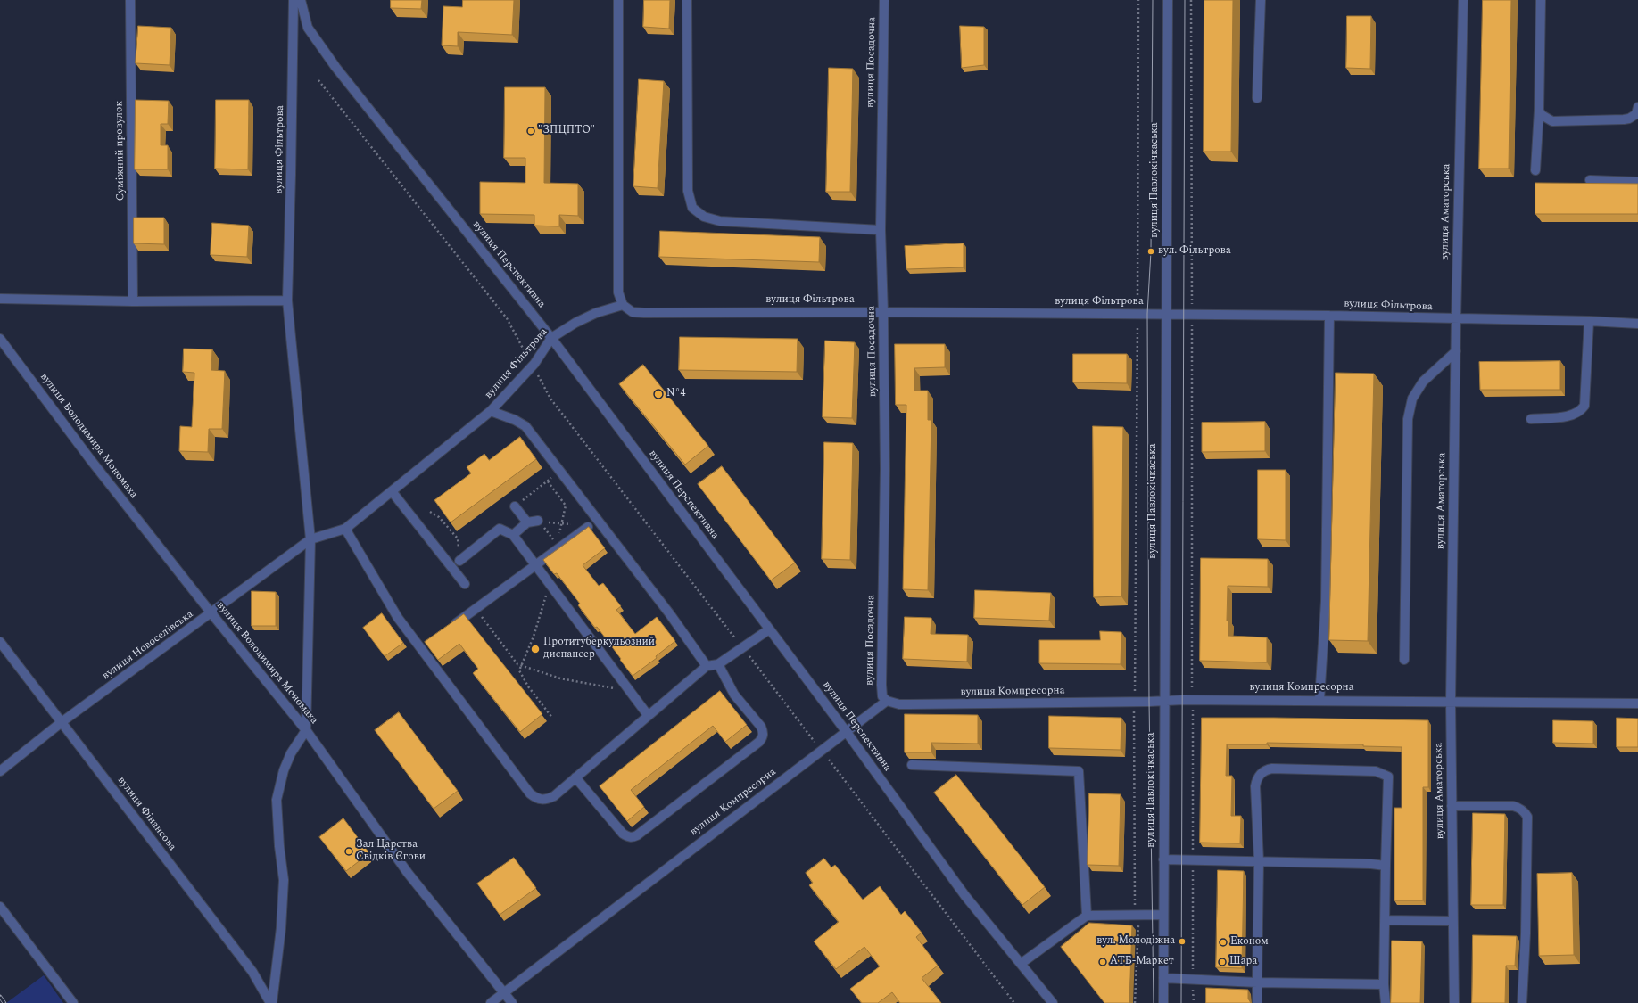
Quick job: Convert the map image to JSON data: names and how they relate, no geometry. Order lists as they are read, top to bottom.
{
  "streets": {
    "street": [
      "вулиця Посадочна",
      "вулиця Фільтрова",
      "Суміжний провулок",
      "вулиця Павлокічкаська",
      "вулиця Аматорська",
      "вулиця Перспективна",
      "вулиця Володимира Мономаха",
      "вулиця Новоселівська",
      "вулиця Компресорна",
      "вулиця Фінансова"
    ]
  },
  "crossings": [
    ["вулиця Посадочна", "вулиця Фільтрова"],
    ["вулиця Посадочна", "вулиця Компресорна"],
    ["вулиця Фільтрова", "вулиця Павлокічкаська"],
    ["вулиця Фільтрова", "вулиця Аматорська"],
    ["вулиця Фільтрова", "вулиця Перспективна"],
    ["вулиця Фільтрова", "вулиця Новоселівська"],
    ["вулиця Павлокічкаська", "вулиця Компресорна"],
    ["вулиця Аматорська", "вулиця Компресорна"],
    ["вулиця Перспективна", "вулиця Компресорна"],
    ["вулиця Володимира Мономаха", "вулиця Новоселівська"],
    ["вулиця Володимира Мономаха", "вулиця Компресорна"],
    ["вулиця Новоселівська", "вулиця Фінансова"]
  ],
  "places": [
    "\"ЗПЦПТО\"",
    "вул. Фільтрова",
    "N°4",
    "Протитуберкульозний диспансер",
    "Зал Царства Свідків Єгови",
    "вул. Молодіжна",
    "Економ",
    "АТБ-Маркет",
    "Шара"
  ]
}
